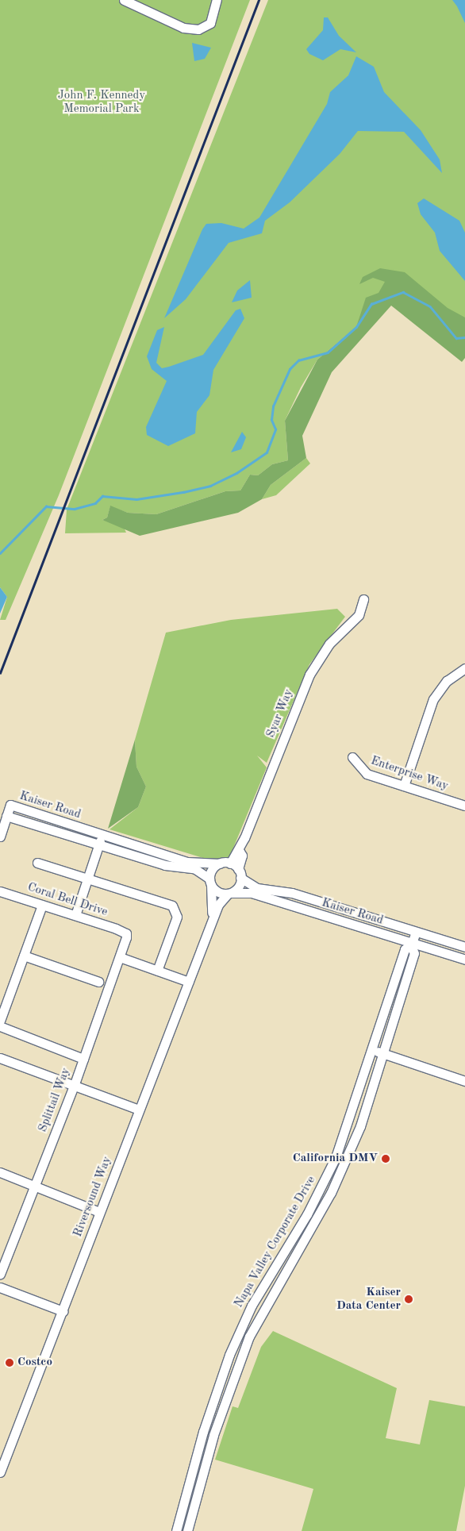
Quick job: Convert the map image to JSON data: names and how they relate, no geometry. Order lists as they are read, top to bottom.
{
  "streets": {
    "street": [
      "Syar Way",
      "Enterprise Way",
      "Kaiser Road",
      "Coral Bell Drive",
      "Splittail Way",
      "Riversound Way",
      "Napa Valley Corporate Drive"
    ]
  },
  "crossings": [
    ["Syar Way", "Kaiser Road"],
    ["Syar Way", "Riversound Way"],
    ["Kaiser Road", "Riversound Way"],
    ["Kaiser Road", "Napa Valley Corporate Drive"],
    ["Coral Bell Drive", "Splittail Way"]
  ],
  "parks": ["John F. Kennedy Memorial Park"],
  "places": ["California DMV", "Kaiser Data Center", "Costco"]
}
